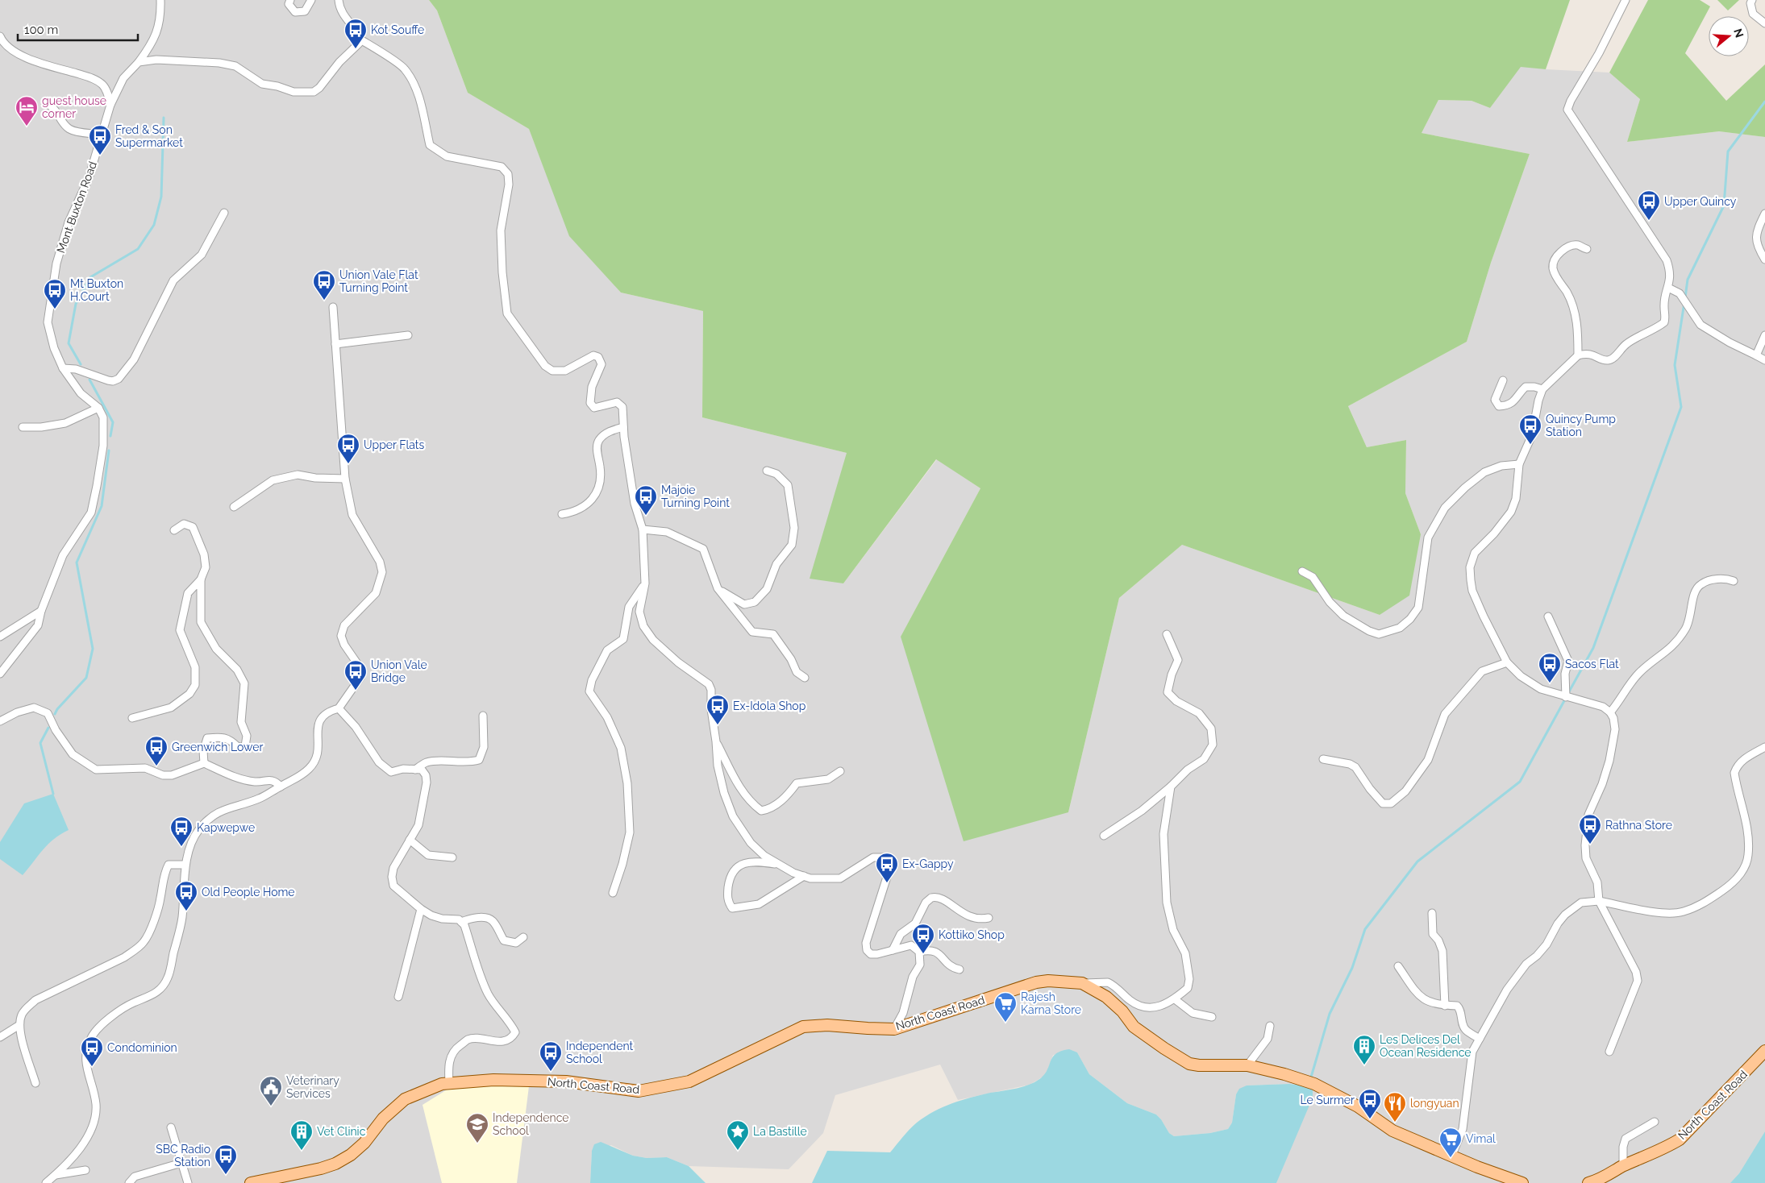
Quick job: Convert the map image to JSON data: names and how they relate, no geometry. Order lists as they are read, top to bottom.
{
  "streets": {
    "main road": ["North Coast Road"],
    "street": ["Mont Buxton Road"]
  },
  "places": {
    "bus stop": [
      "Kot Souffe",
      "Fred & Son Supermarket",
      "Upper Quincy",
      "Union Vale Flat Turning Point",
      "Mt Buxton H.Court",
      "Quincy Pump Station",
      "Upper Flats",
      "Majoie Turning Point",
      "Sacos Flat",
      "Union Vale Bridge",
      "Ex-Idola Shop",
      "Greenwich Lower",
      "Rathna Store",
      "Kapwepwe",
      "Ex-Gappy",
      "Old People Home",
      "Kottiko Shop",
      "Condominion",
      "Independent School",
      "Le Surmer",
      "SBC Radio Station"
    ],
    "hotel": ["guest house corner"],
    "supermarket": ["Rajesh Karna Store", "Vimal"],
    "building": ["Les Delices Del Ocean Residence", "Vet Clinic"],
    "public building": ["Veterinary Services"],
    "restaurant": ["longyuan"],
    "school or university": ["Independence School"],
    "place": ["La Bastille"]
  },
  "scale_bar": "100 m",
  "north": "right"
}
